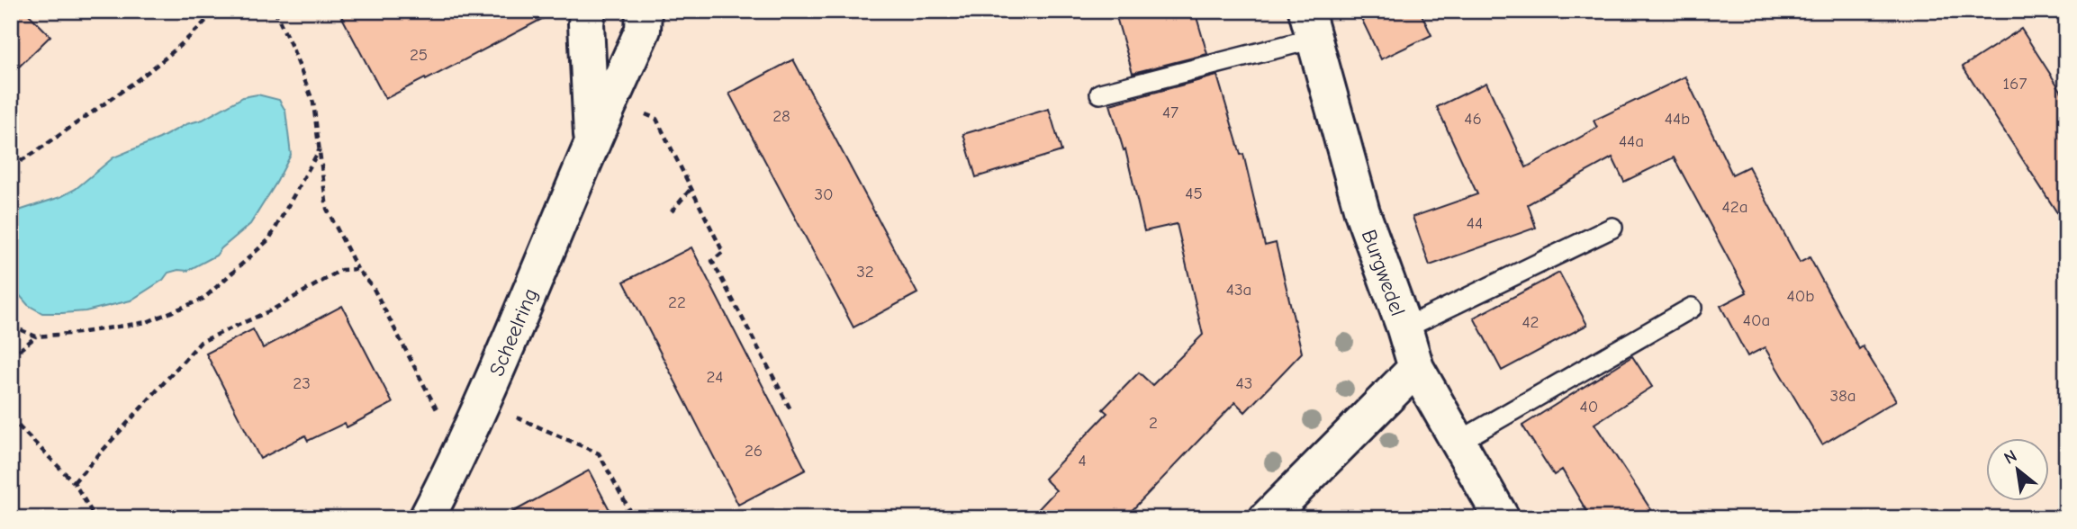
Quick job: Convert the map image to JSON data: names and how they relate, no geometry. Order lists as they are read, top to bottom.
{
  "streets": {
    "street": ["Burgwedel", "Scheelring"]
  },
  "house_numbers": [
    "25",
    "167",
    "47",
    "28",
    "46",
    "44b",
    "44a",
    "45",
    "30",
    "42a",
    "44",
    "32",
    "43a",
    "40b",
    "22",
    "40a",
    "42",
    "24",
    "23",
    "43",
    "38a",
    "40",
    "2",
    "26",
    "4"
  ],
  "north": "top left"
}
